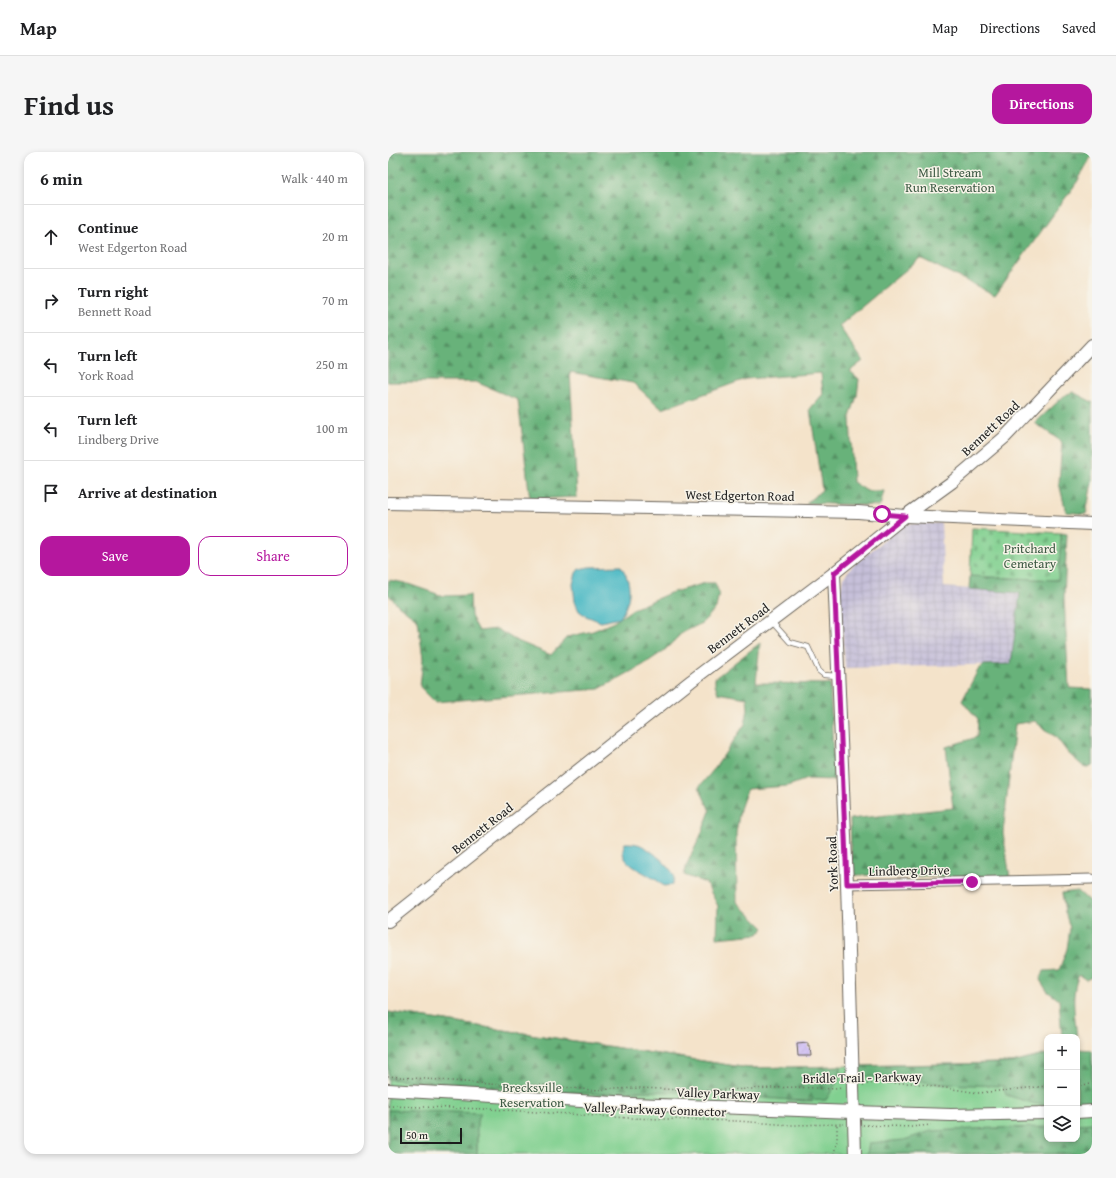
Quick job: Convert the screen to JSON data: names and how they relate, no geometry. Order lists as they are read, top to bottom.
{
  "streets": {
    "street": [
      "Bennett Road",
      "West Edgerton Road",
      "York Road",
      "Lindberg Drive",
      "Valley Parkway"
    ],
    "path": ["Bridle Trail - Parkway", "Valley Parkway Connector"]
  },
  "crossings": [
    ["Bennett Road", "West Edgerton Road"],
    ["Bennett Road", "York Road"],
    ["York Road", "Lindberg Drive"],
    ["York Road", "Bridle Trail - Parkway"],
    ["York Road", "Valley Parkway"],
    ["York Road", "Valley Parkway Connector"],
    ["Valley Parkway", "Valley Parkway Connector"]
  ],
  "parks": ["Mill Stream Run Reservation", "Pritchard Cemetary", "Brecksville Reservation"],
  "scale_bar": "50 m",
  "page": {
    "header": "Map",
    "nav": ["Map", "Directions", "Saved"],
    "title": "Find us",
    "buttons": [
      "Directions",
      ["Save", "Share"]
    ],
    "heading": ["6 min", "Walk · 440 m"],
    "list": [
      ["Continue", "West Edgerton Road", "20 m"],
      ["Turn right", "Bennett Road", "70 m"],
      ["Turn left", "York Road", "250 m"],
      ["Turn left", "Lindberg Drive", "100 m"],
      "Arrive at destination"
    ],
    "map_buttons": ["+", "−"],
    "scale": "50 m"
  }
}
